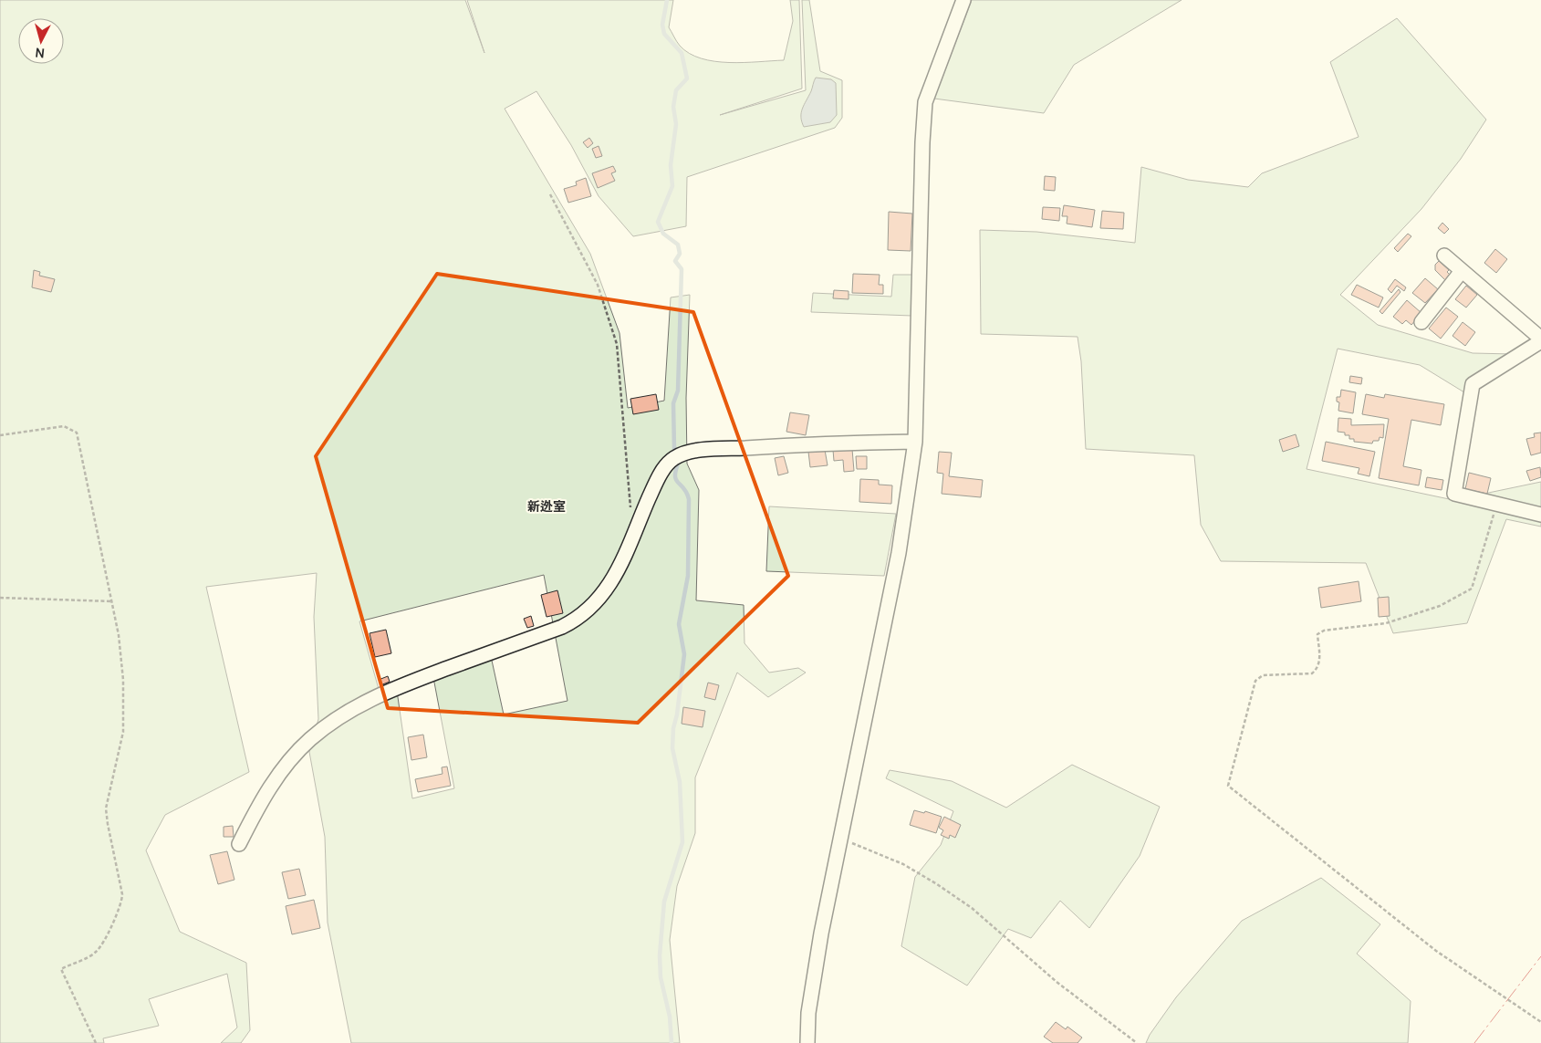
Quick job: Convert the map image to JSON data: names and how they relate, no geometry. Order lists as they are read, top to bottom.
{
  "districts": ["新迯室"],
  "north": "bottom"
}
